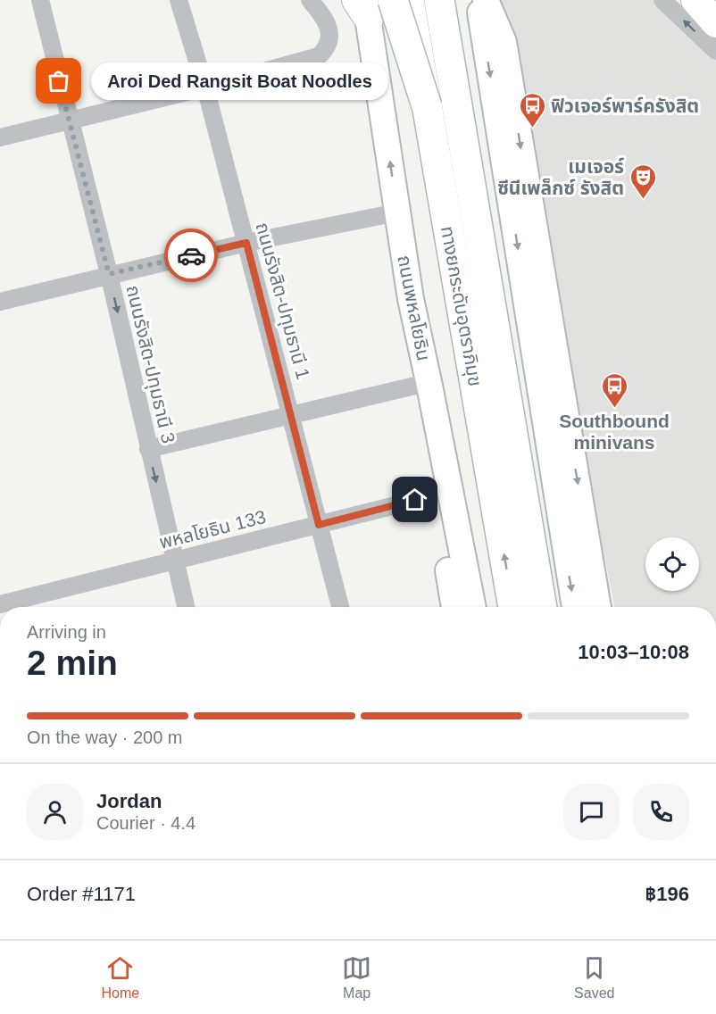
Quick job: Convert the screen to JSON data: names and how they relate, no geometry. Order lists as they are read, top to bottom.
{
  "streets": {
    "highway": ["ทางยกระดับอุตราภิมุข", "ถนนพหลโยธิน"],
    "street": ["ถนนรังสิต-ปทุมธานี 1", "ถนนรังสิต-ปทุมธานี 3", "พหลโยธิน 133"]
  },
  "crossings": [
    ["ถนนรังสิต-ปทุมธานี 1", "พหลโยธิน 133"],
    ["ถนนรังสิต-ปทุมธานี 3", "พหลโยธิน 133"]
  ],
  "one_way": ["ถนนรังสิต-ปทุมธานี 3"],
  "places": {
    "other": ["Aroi Ded Rangsit Boat Noodles"],
    "bus stop": ["ฟิวเจอร์พาร์ครังสิต", "Southbound minivans"],
    "theatre": ["เมเจอร์ ซีนีเพล็กซ์ รังสิต"]
  },
  "page": {
    "bubble": "Aroi Ded Rangsit Boat Noodles",
    "heading": ["2 min", "Arriving in", "10:03–10:08"],
    "panel": [
      "Jordan",
      "Courier · 4.4",
      "Order #1171",
      "฿196"
    ],
    "bar": "On the way · 200 m",
    "tabs": ["Home", "Map", "Saved"]
  }
}
